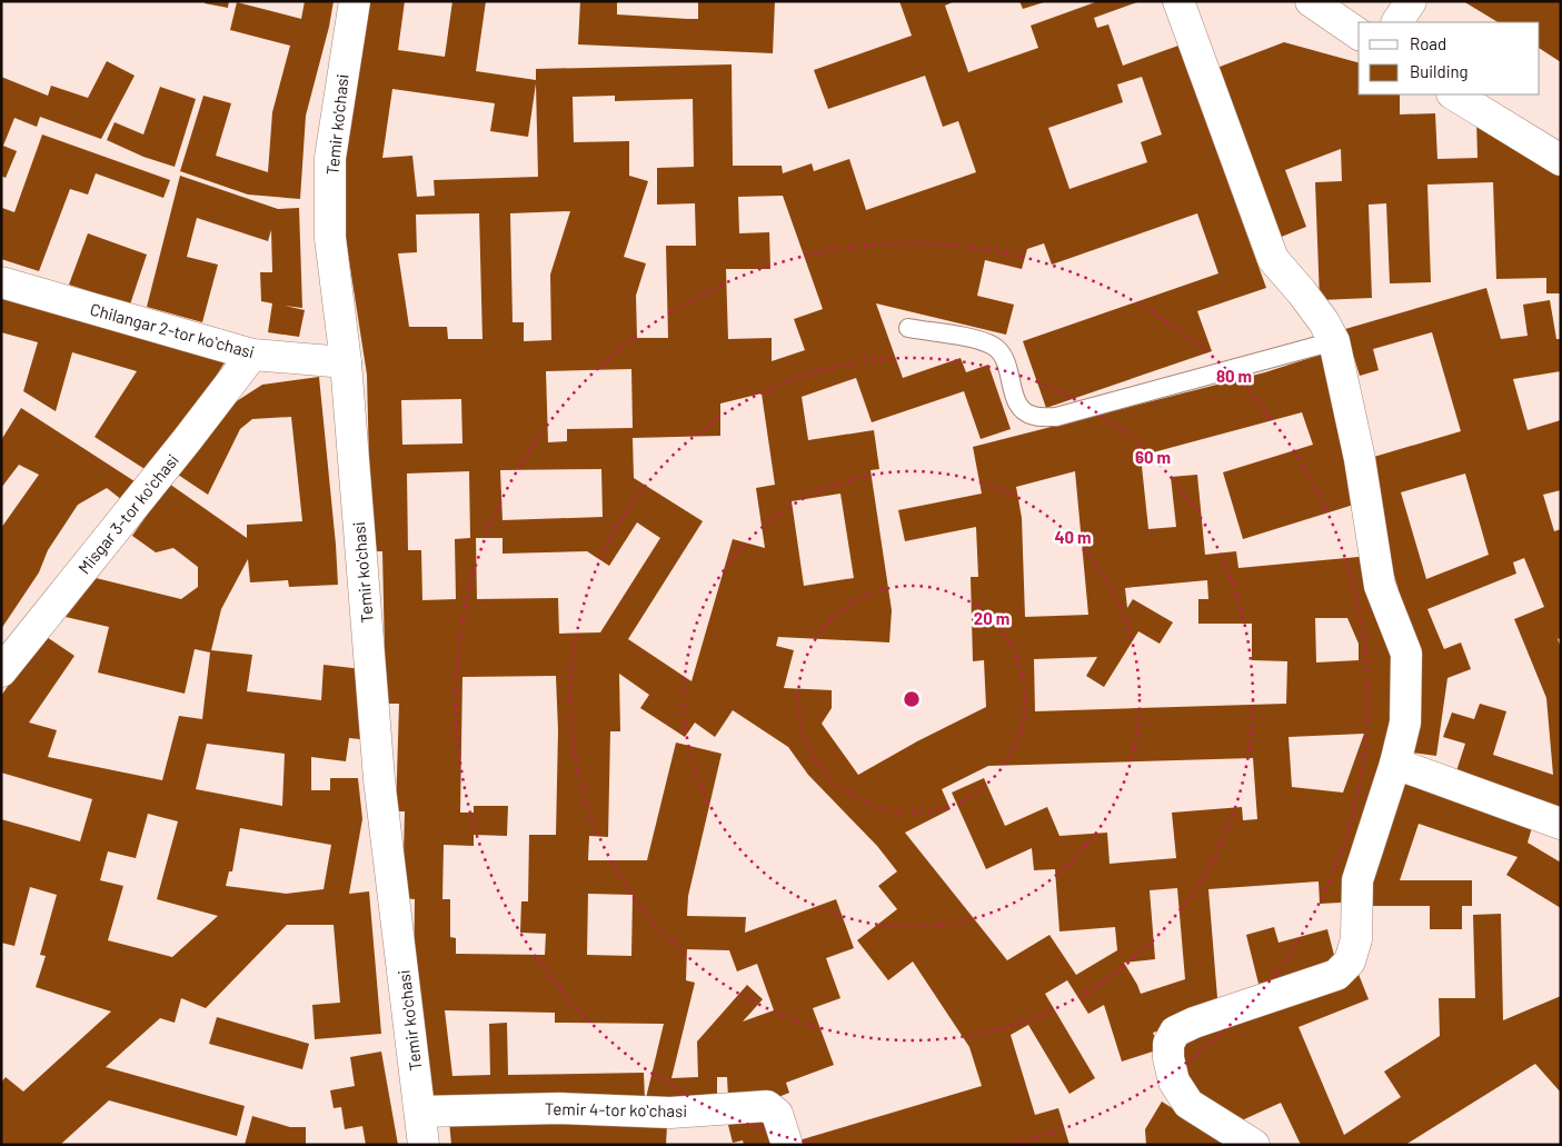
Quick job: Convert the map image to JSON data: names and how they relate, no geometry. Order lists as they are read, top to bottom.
{
  "streets": {
    "street": [
      "Temir ko'chasi",
      "Chilangar 2-tor koʻchasi",
      "Misgar 3-tor koʻchasi",
      "Temir 4-tor koʻchasi"
    ]
  },
  "crossings": [
    ["Temir ko'chasi", "Chilangar 2-tor koʻchasi"],
    ["Temir ko'chasi", "Temir 4-tor koʻchasi"],
    ["Chilangar 2-tor koʻchasi", "Misgar 3-tor koʻchasi"]
  ],
  "legend": ["Road", "Building"],
  "rings": [
    "80 m",
    "60 m",
    "40 m",
    "20 m"
  ]
}
